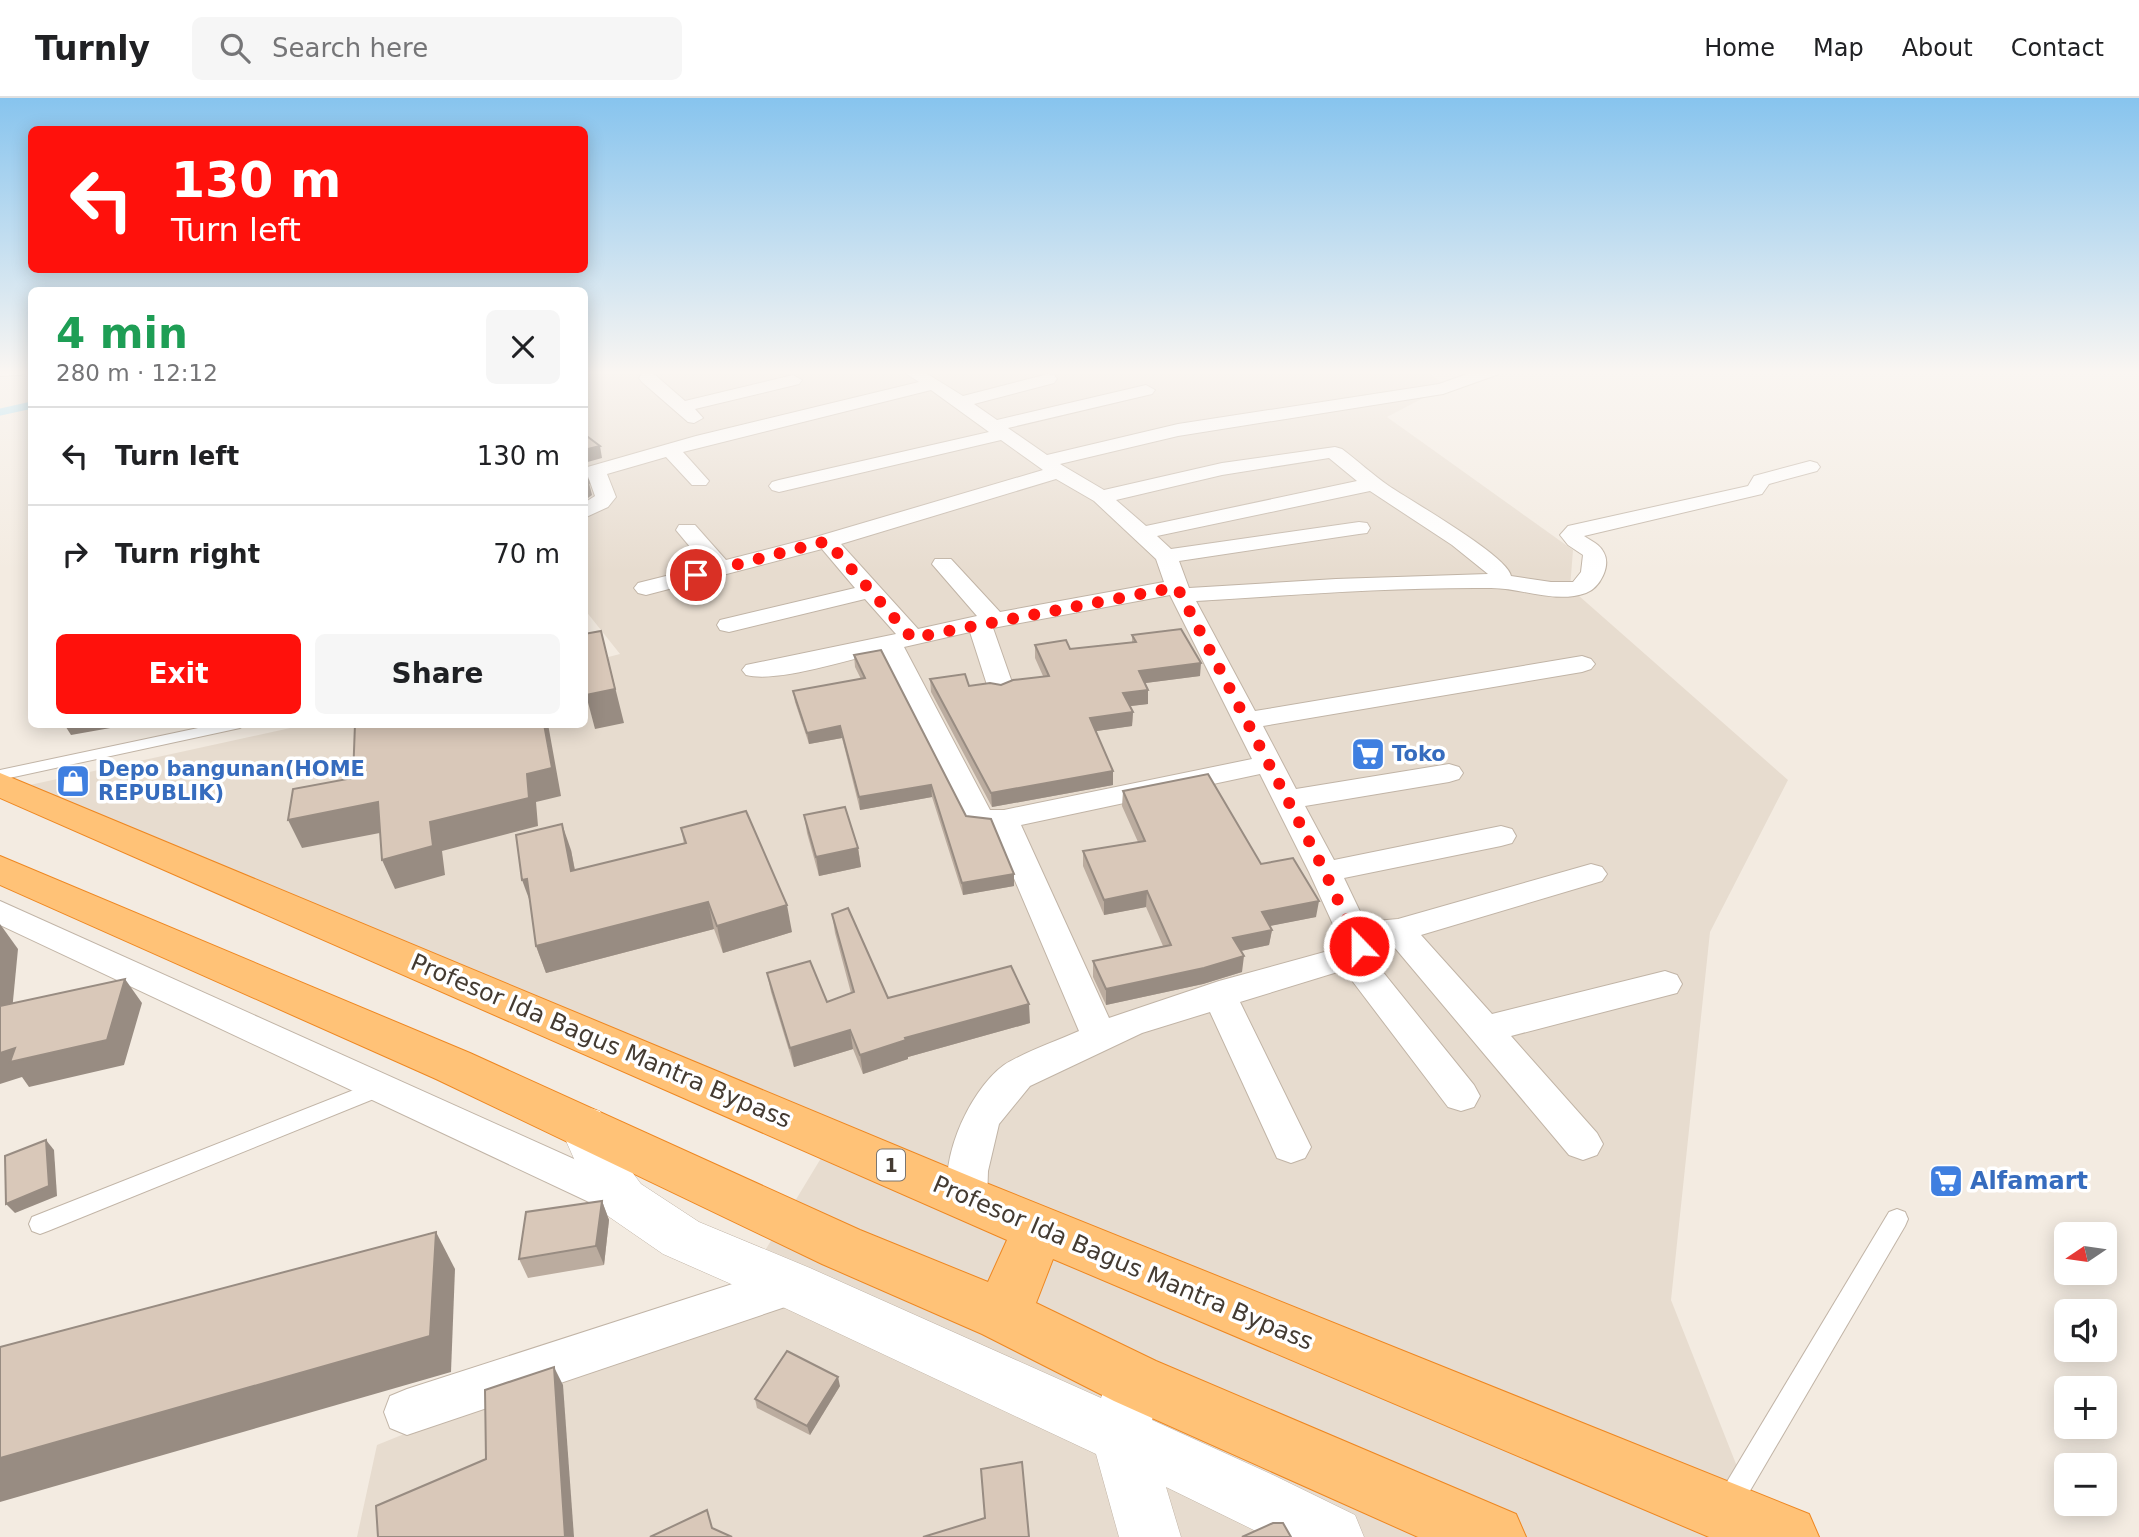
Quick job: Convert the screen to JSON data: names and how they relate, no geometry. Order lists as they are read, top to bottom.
{
  "streets": {
    "highway": ["Profesor Ida Bagus Mantra Bypass", "1"]
  },
  "places": {
    "supermarket": ["Toko", "Alfamart"],
    "shop": ["Depo bangunan(HOME REPUBLIK)"]
  },
  "north": "left",
  "page": {
    "header": "Turnly",
    "search": "Search here",
    "nav": [
      "Home",
      "Map",
      "About",
      "Contact"
    ],
    "turn": ["130 m", "Turn left"],
    "heading": ["4 min", "280 m · 12:12"],
    "list": [
      {
        "name": "Turn left",
        "value": "130 m"
      },
      {
        "name": "Turn right",
        "value": "70 m"
      }
    ],
    "buttons": ["Exit", "Share"],
    "map_buttons": ["+", "−"]
  }
}
